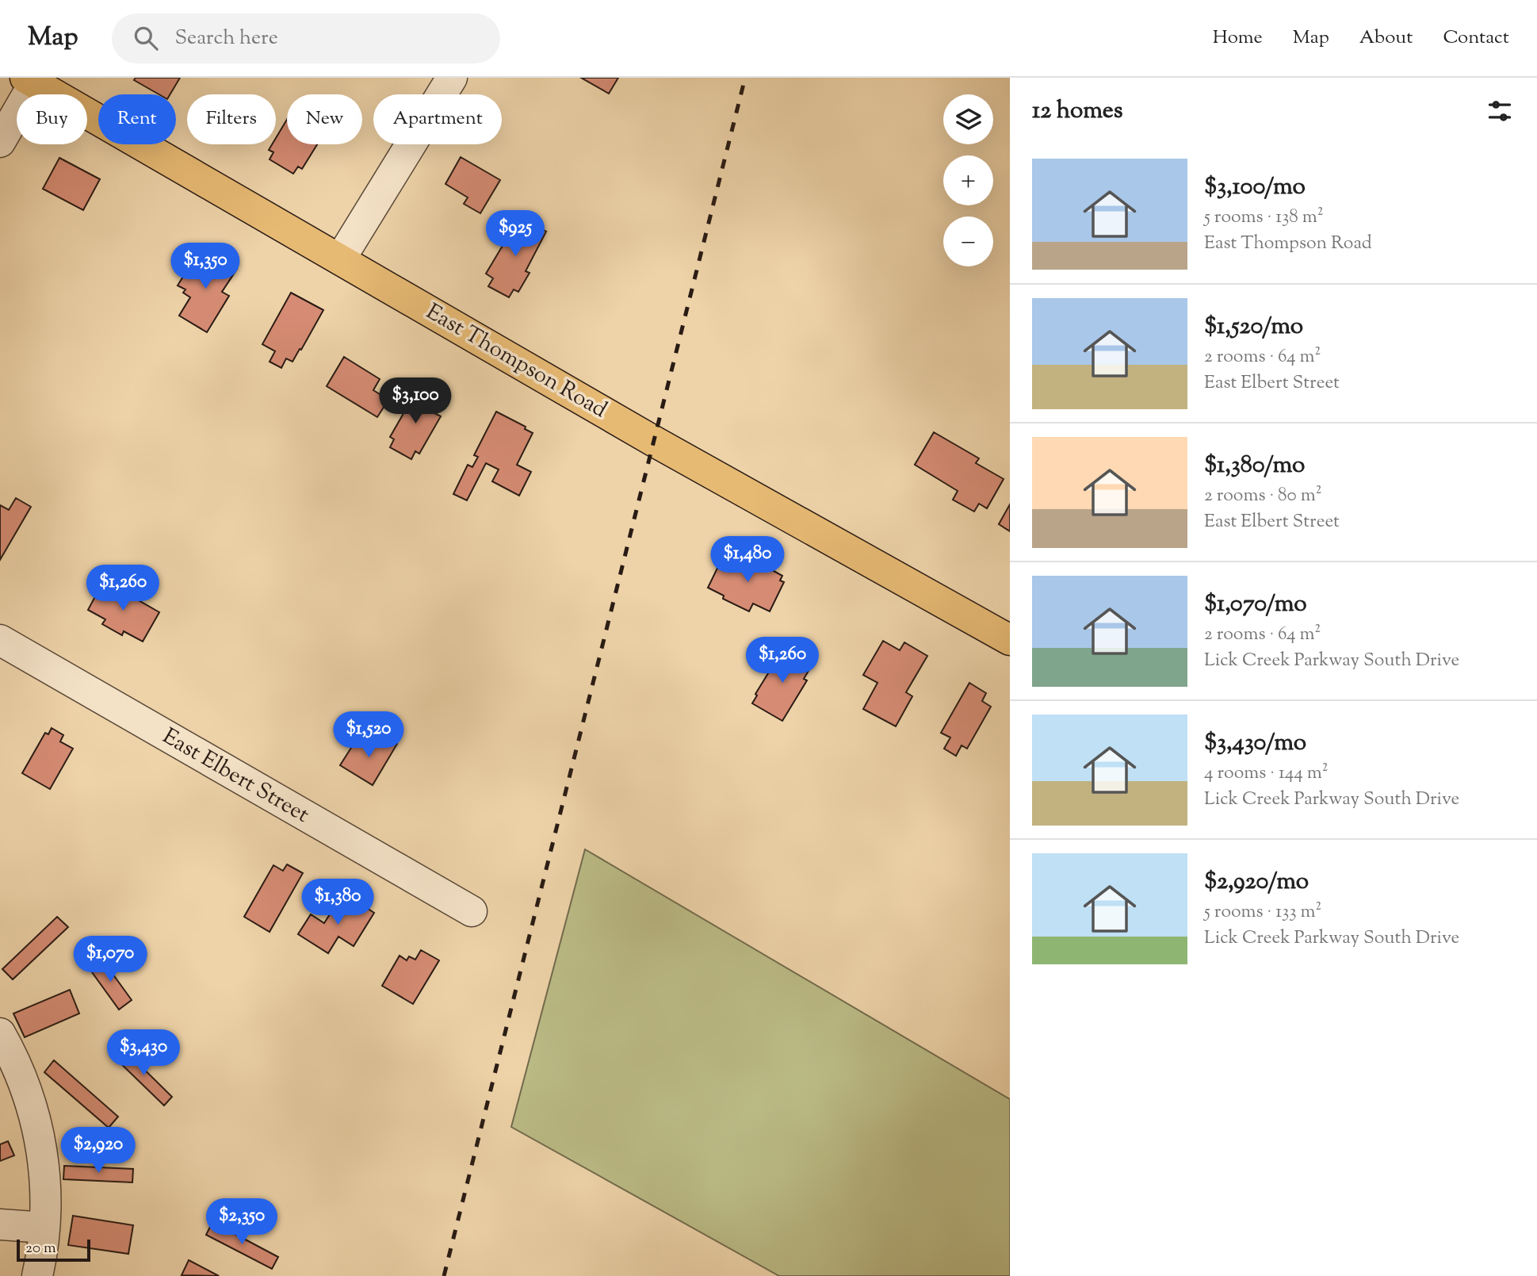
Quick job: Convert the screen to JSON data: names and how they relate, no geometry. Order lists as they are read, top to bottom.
{
  "streets": {
    "main road": ["East Thompson Road"],
    "street": ["East Elbert Street"]
  },
  "scale_bar": "20 m",
  "page": {
    "header": "Map",
    "search": "Search here",
    "nav": [
      "Home",
      "Map",
      "About",
      "Contact"
    ],
    "heading": "12 homes",
    "map_buttons": ["+", "−"],
    "chip": [
      "Buy",
      "Rent",
      "Filters",
      "New",
      "Apartment"
    ],
    "list": [
      {
        "name": "$3,100/mo",
        "note": "5 rooms · 138 m² · East Thompson Road"
      },
      {
        "name": "$1,520/mo",
        "note": "2 rooms · 64 m² · East Elbert Street"
      },
      {
        "name": "$1,380/mo",
        "note": "2 rooms · 80 m² · East Elbert Street"
      },
      {
        "name": "$1,070/mo",
        "note": "2 rooms · 64 m² · Lick Creek Parkway South Drive"
      },
      {
        "name": "$3,430/mo",
        "note": "4 rooms · 144 m² · Lick Creek Parkway South Drive"
      },
      {
        "name": "$2,920/mo",
        "note": "5 rooms · 133 m² · Lick Creek Parkway South Drive"
      }
    ],
    "price": [
      "$925",
      "$1,350",
      "$3,100",
      "$1,480",
      "$1,260",
      "$1,260",
      "$1,520",
      "$1,380",
      "$1,070",
      "$3,430",
      "$2,920",
      "$2,350"
    ],
    "scale": "20 m"
  }
}
